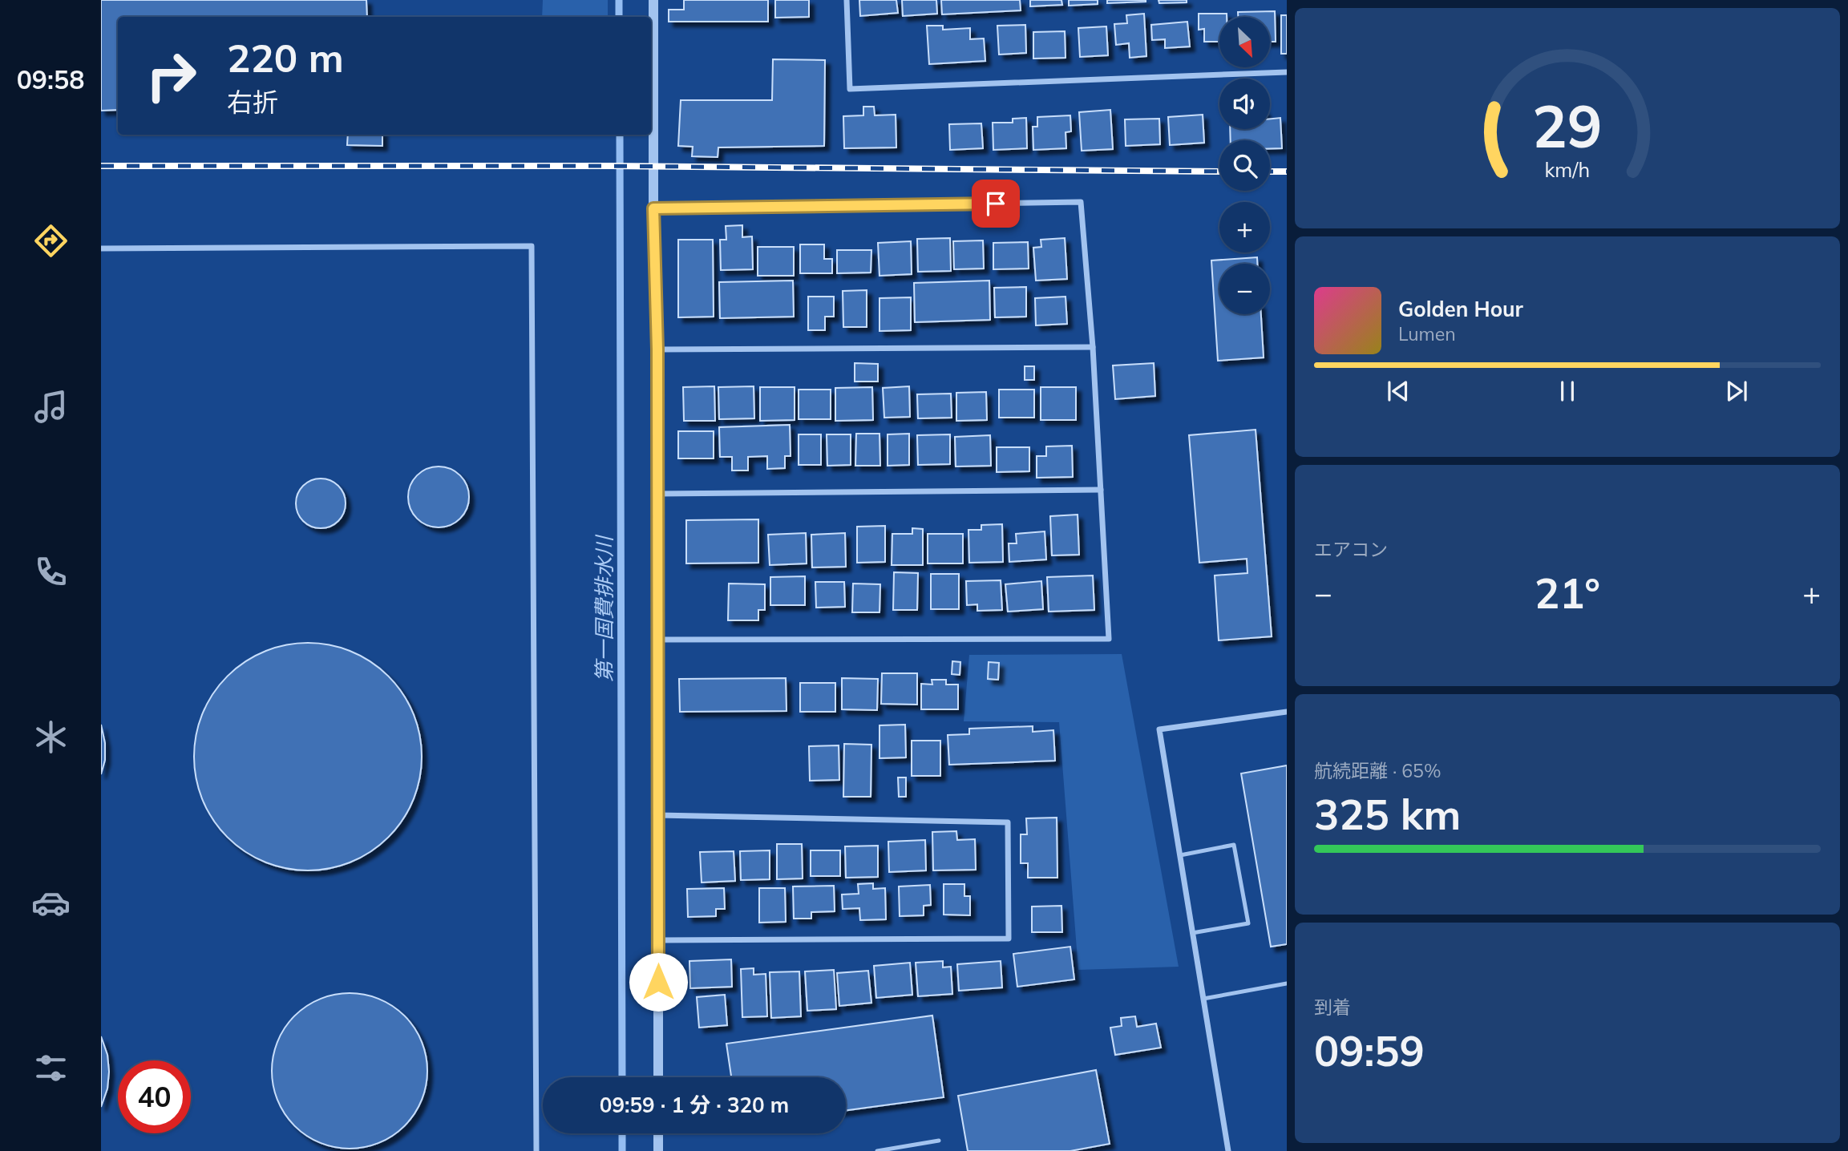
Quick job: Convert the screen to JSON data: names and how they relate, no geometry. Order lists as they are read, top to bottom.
{
  "water": ["第一国費排水川"],
  "north": "bottom right",
  "page": {
    "tabs": "09:58",
    "map_buttons": ["+", "−"],
    "turn": ["220 m", "右折"],
    "song": ["Golden Hour", "Lumen"],
    "tile": [
      "エアコン",
      ["航続距離 · 65%", "325 km"],
      ["到着", "09:59"]
    ],
    "heat": ["−", "21°", "+"],
    "limit": "40",
    "trip": "09:59 · 1 分 · 320 m",
    "gauge": ["29", "km/h"]
  }
}
